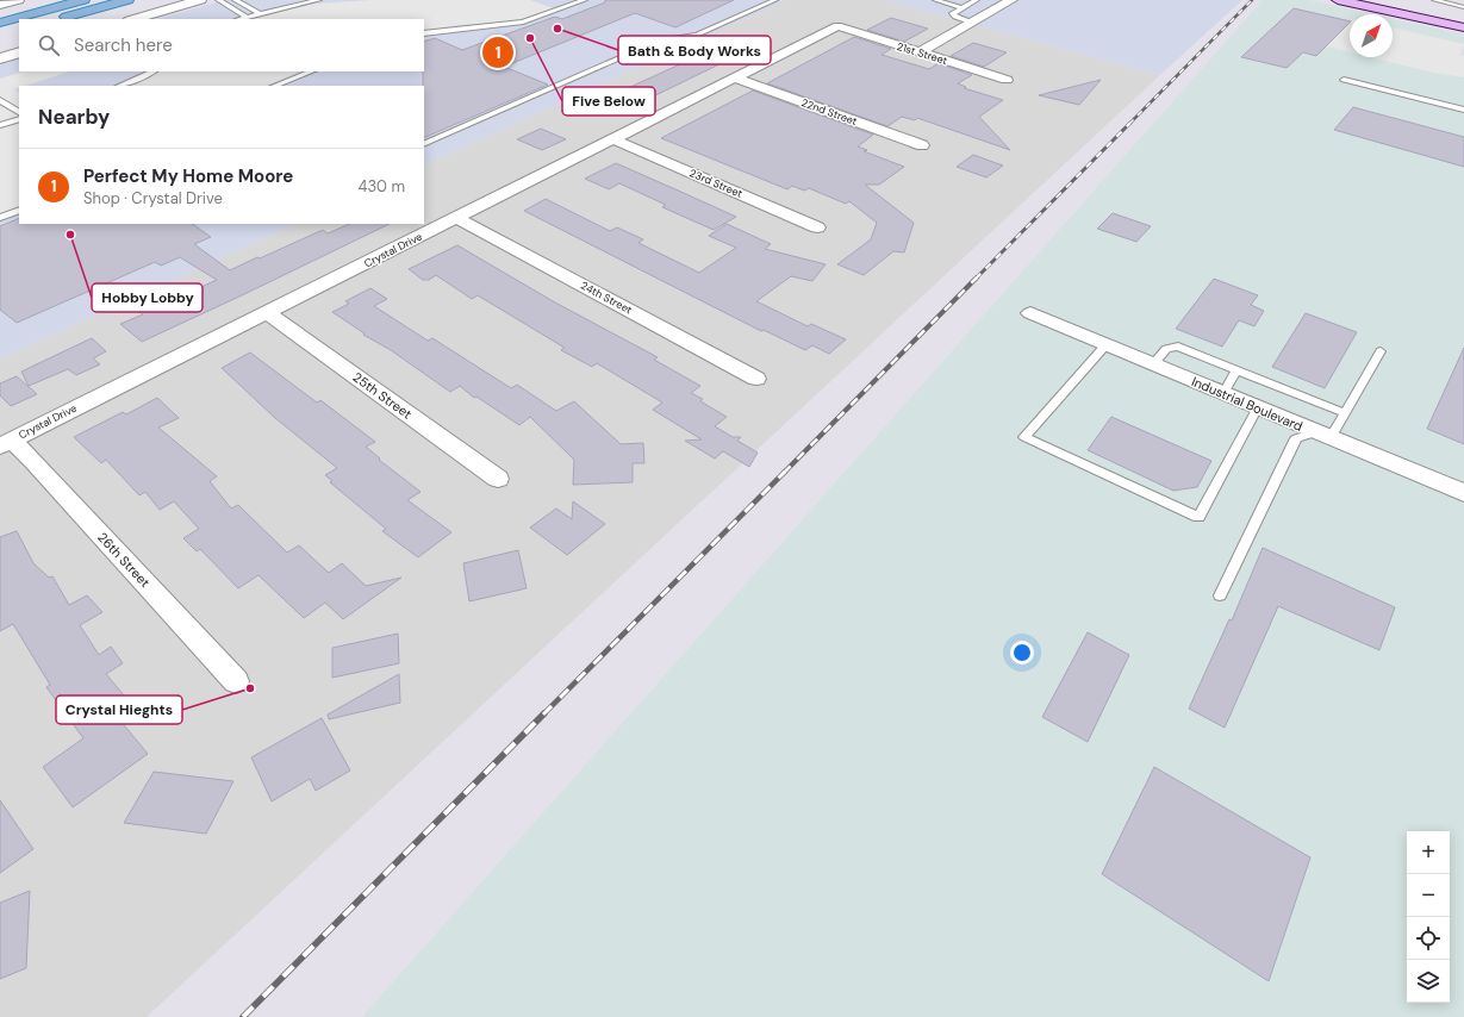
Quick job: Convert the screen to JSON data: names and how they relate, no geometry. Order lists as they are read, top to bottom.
{
  "streets": {
    "street": [
      "21st Street",
      "22nd Street",
      "23rd Street",
      "Crystal Drive",
      "24th Street",
      "25th Street",
      "Industrial Boulevard",
      "26th Street"
    ]
  },
  "crossings": [
    ["21st Street", "Crystal Drive"],
    ["22nd Street", "Crystal Drive"],
    ["23rd Street", "Crystal Drive"],
    ["Crystal Drive", "24th Street"],
    ["Crystal Drive", "25th Street"],
    ["Crystal Drive", "26th Street"]
  ],
  "places": [
    "Bath & Body Works",
    "Five Below",
    "Hobby Lobby",
    "Crystal Hieghts"
  ],
  "north": "top right",
  "page": {
    "search": "Search here",
    "pins": "1",
    "heading": "Nearby",
    "list": [
      {
        "mark": "1",
        "name": "Perfect My Home Moore",
        "note": "Shop · Crystal Drive",
        "value": "430 m"
      }
    ],
    "map_buttons": ["+", "−"]
  }
}
